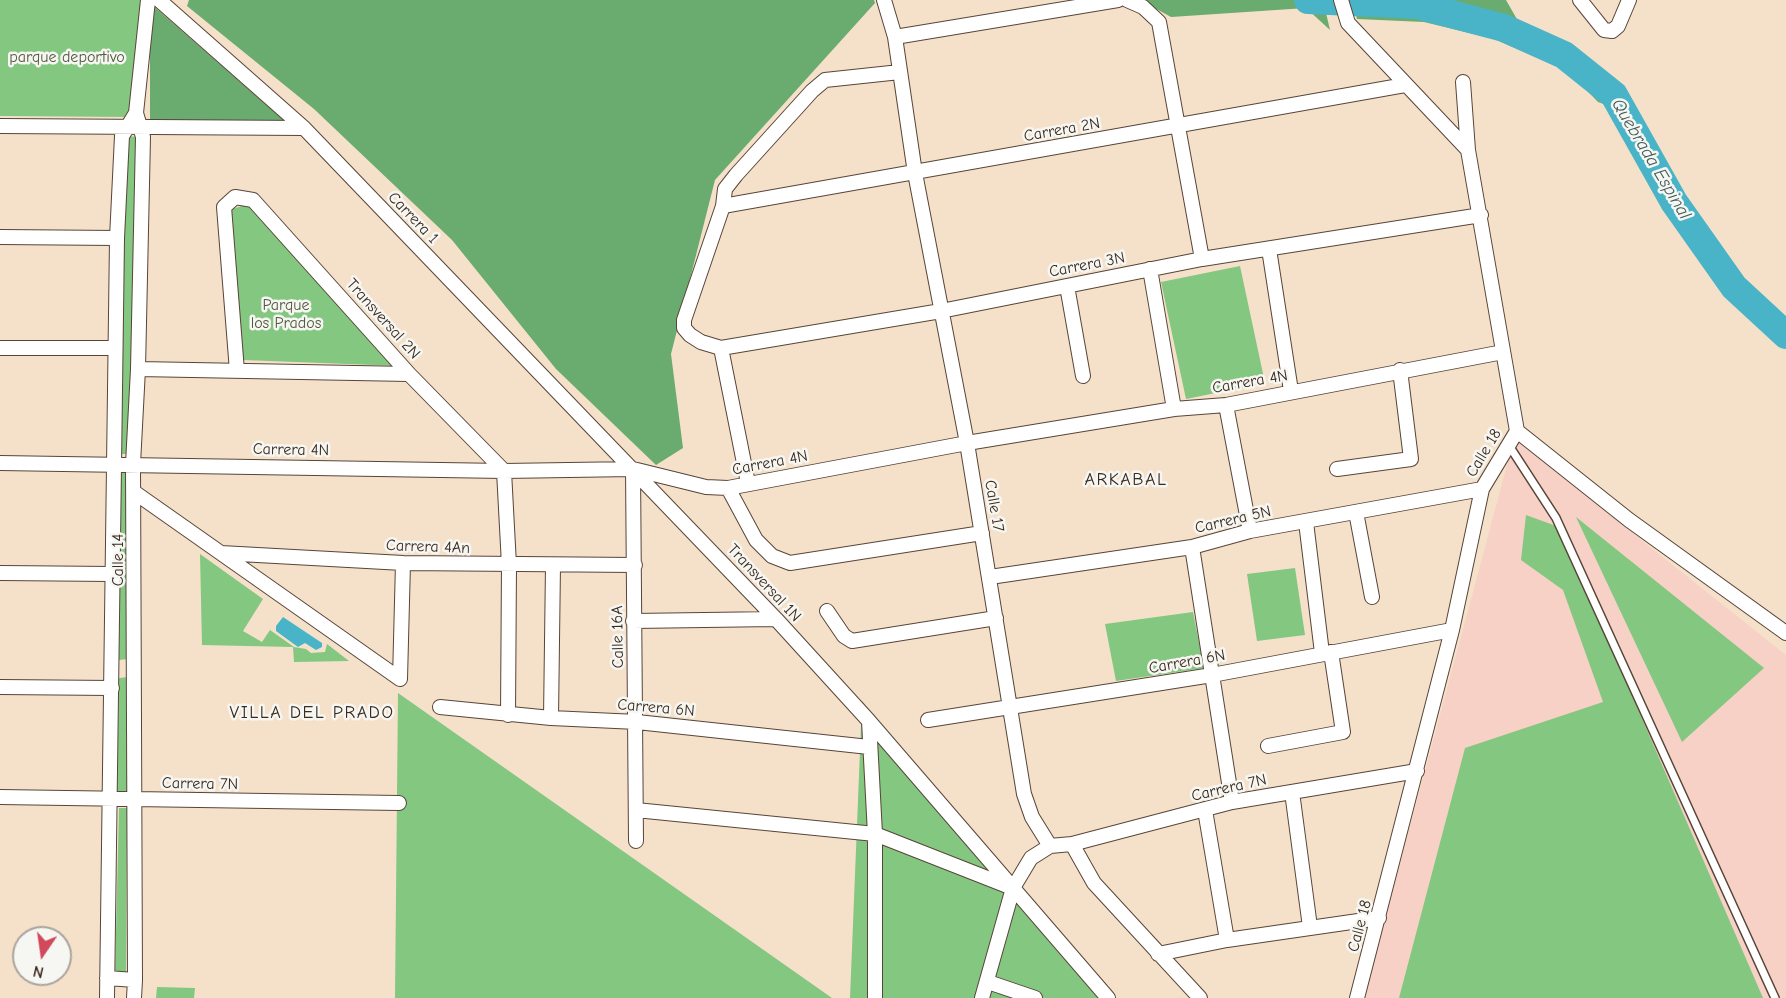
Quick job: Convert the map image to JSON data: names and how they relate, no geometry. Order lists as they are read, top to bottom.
{
  "streets": {
    "street": [
      "Carrera 2N",
      "Carrera 1",
      "Carrera 3N",
      "Transversal 2N",
      "Carrera 4N",
      "Calle 18",
      "Calle 17",
      "Carrera 5N",
      "Carrera 4An",
      "Calle 14",
      "Transversal 1N",
      "Calle 16A",
      "Carrera 6N",
      "Carrera 7N"
    ]
  },
  "crossings": [
    ["Carrera 2N", "Carrera 3N"],
    ["Carrera 2N", "Calle 17"],
    ["Carrera 1", "Carrera 4N"],
    ["Carrera 1", "Transversal 1N"],
    ["Carrera 1", "Calle 16A"],
    ["Carrera 3N", "Calle 18"],
    ["Carrera 3N", "Calle 17"],
    ["Transversal 2N", "Carrera 4N"],
    ["Carrera 4N", "Calle 18"],
    ["Carrera 4N", "Calle 17"],
    ["Carrera 4N", "Calle 14"],
    ["Carrera 4N", "Transversal 1N"],
    ["Carrera 4N", "Calle 16A"],
    ["Calle 18", "Carrera 5N"],
    ["Calle 18", "Carrera 6N"],
    ["Calle 18", "Carrera 7N"],
    ["Calle 17", "Carrera 5N"],
    ["Calle 17", "Carrera 6N"],
    ["Calle 17", "Carrera 7N"],
    ["Carrera 4An", "Calle 16A"],
    ["Calle 14", "Carrera 7N"],
    ["Transversal 1N", "Calle 16A"],
    ["Calle 16A", "Carrera 6N"]
  ],
  "districts": ["ARKABAL", "VILLA DEL PRADO"],
  "water": ["Quebrada Espinal"],
  "parks": ["parque deportivo", "Parque los Prados"],
  "north": "bottom"
}
